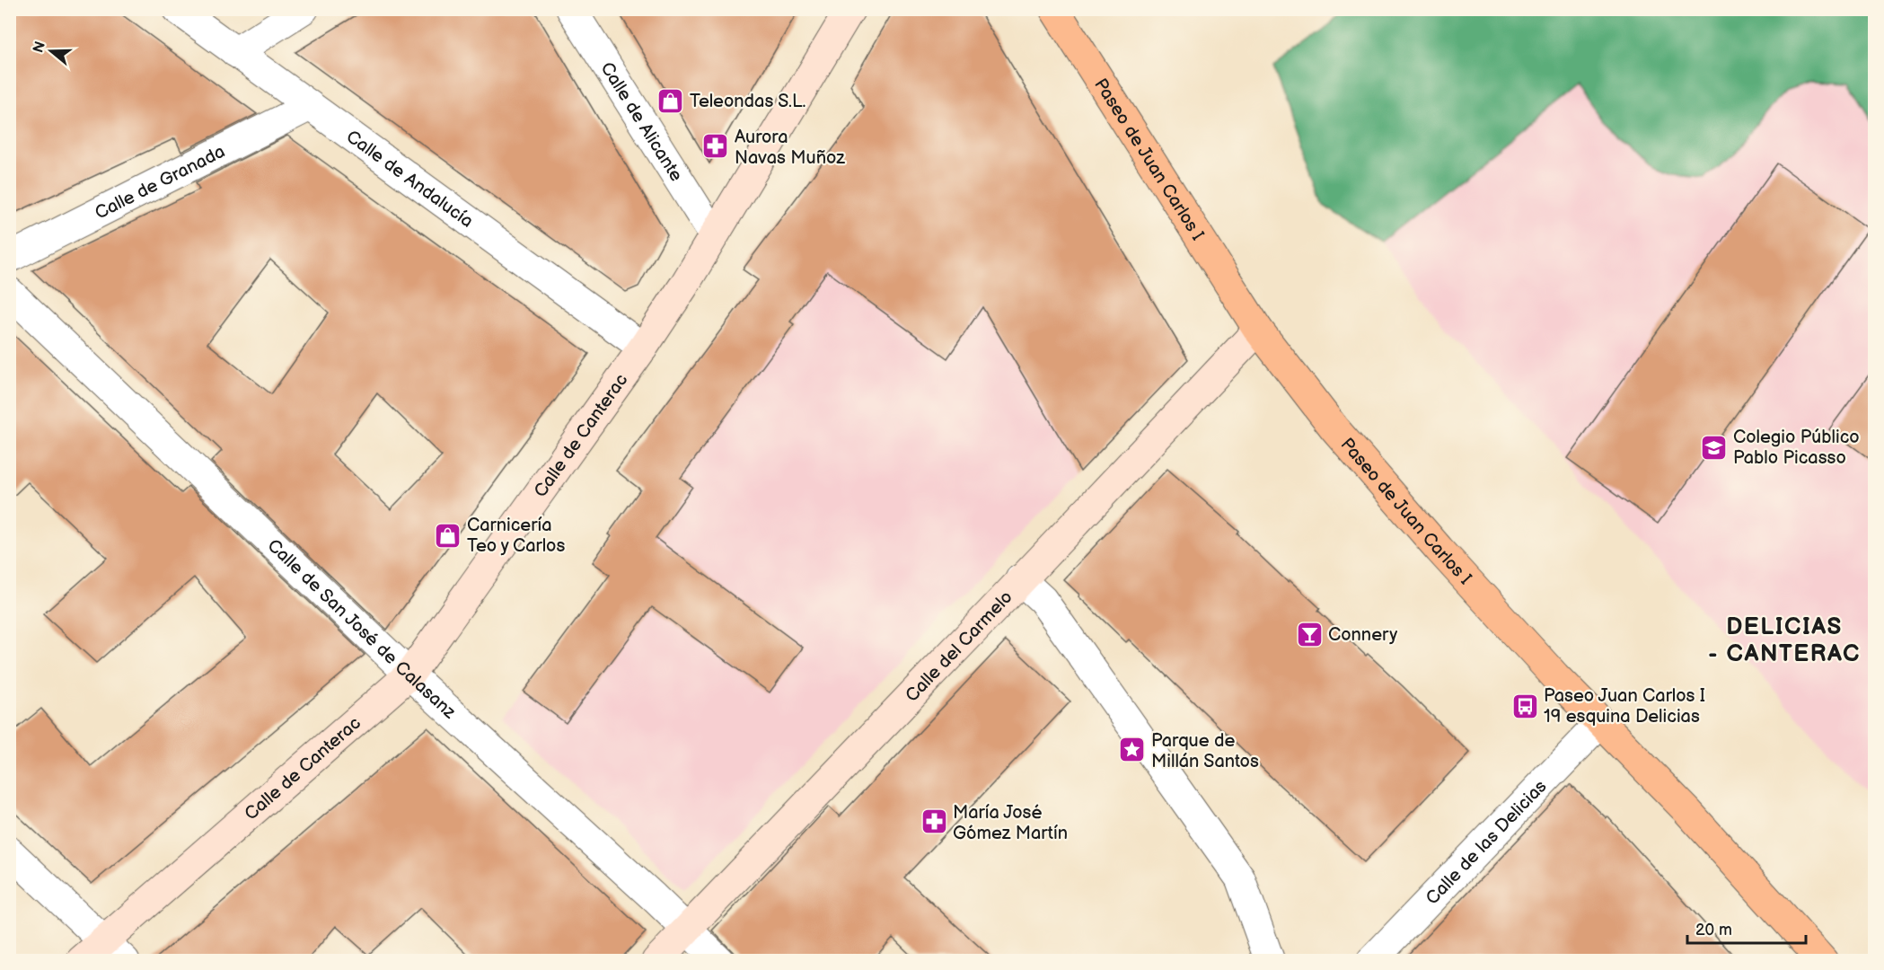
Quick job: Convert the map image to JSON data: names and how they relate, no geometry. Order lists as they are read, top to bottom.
{
  "streets": {
    "main road": ["Paseo de Juan Carlos I"],
    "street": [
      "Calle de Alicante",
      "Calle de Andalucía",
      "Calle de Granada",
      "Calle de Canterac",
      "Calle de San José de Calasanz",
      "Calle del Carmelo",
      "Calle de las Delicias"
    ]
  },
  "crossings": [
    ["Calle de Alicante", "Calle de Canterac"],
    ["Paseo de Juan Carlos I", "Calle del Carmelo"],
    ["Paseo de Juan Carlos I", "Calle de las Delicias"],
    ["Calle de Andalucía", "Calle de Granada"],
    ["Calle de Andalucía", "Calle de Canterac"],
    ["Calle de Canterac", "Calle de San José de Calasanz"],
    ["Calle de San José de Calasanz", "Calle del Carmelo"]
  ],
  "districts": ["DELICIAS - CANTERAC"],
  "places": {
    "shop": ["Teleondas S.L.", "Carnicería Teo y Carlos"],
    "pharmacy": ["Aurora Navas Muñoz", "María José Gómez Martín"],
    "school or university": ["Colegio Público Pablo Picasso"],
    "bar": ["Connery"],
    "bus stop": ["Paseo Juan Carlos I 19 esquina Delicias"],
    "place": ["Parque de Millán Santos"]
  },
  "scale_bar": "20 m",
  "north": "left"
}
